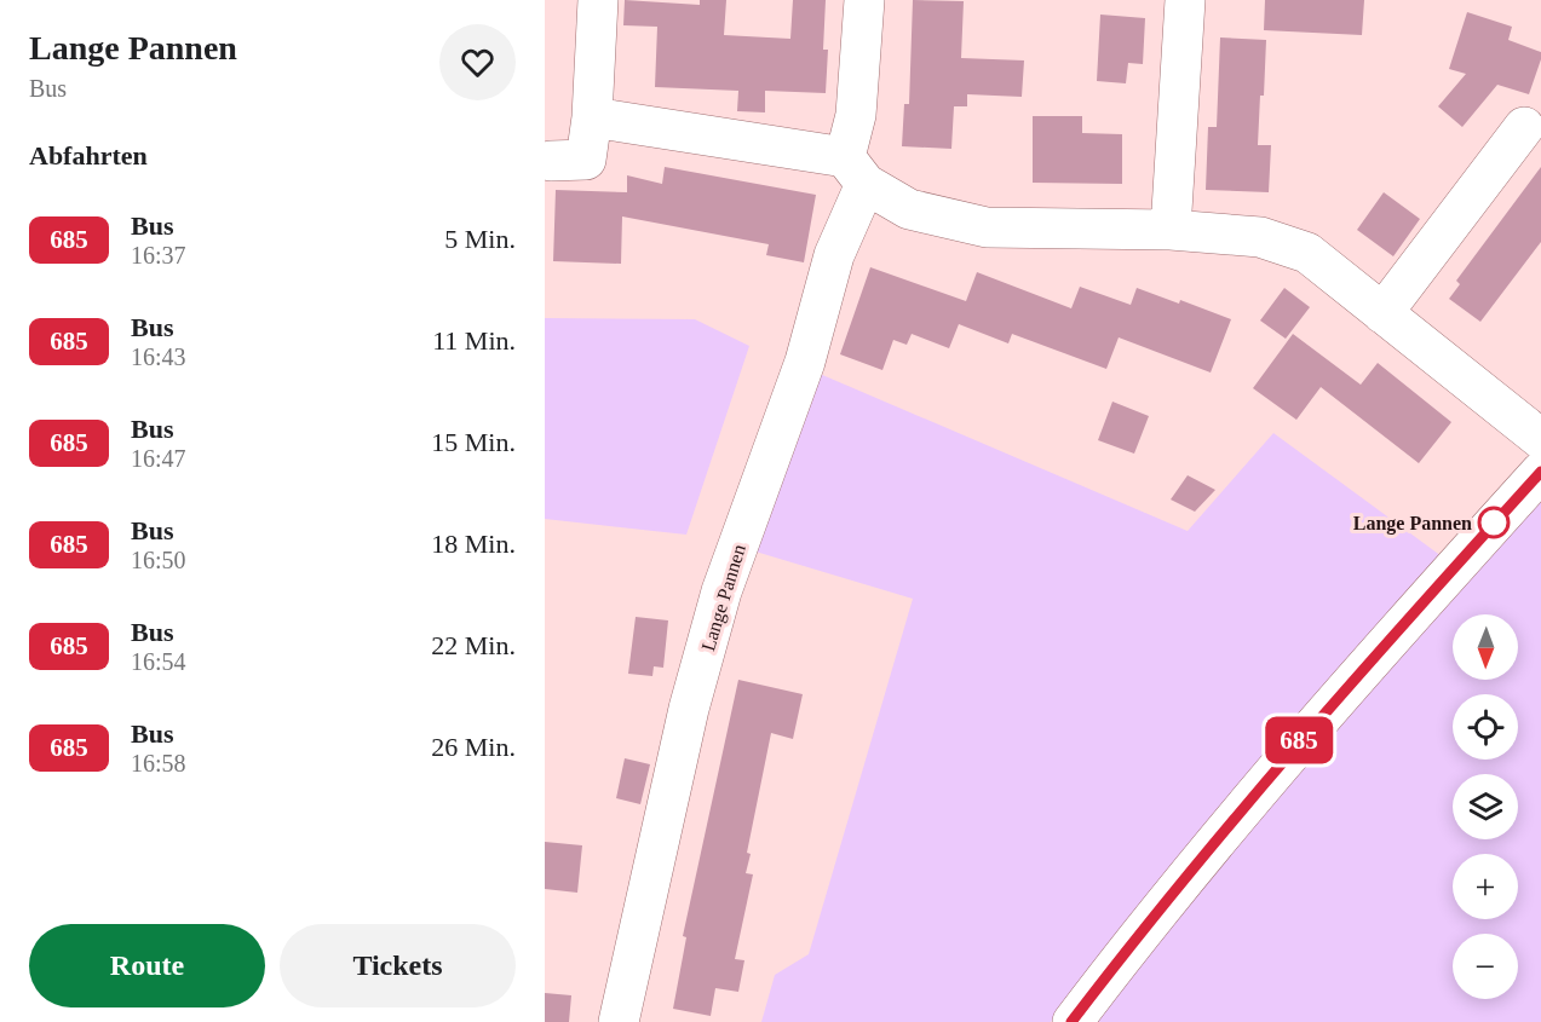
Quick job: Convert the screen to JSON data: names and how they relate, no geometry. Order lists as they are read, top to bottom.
{
  "streets": {
    "street": ["Lange Pannen"]
  },
  "places": ["Lange Pannen"],
  "lines": ["bus line 685"],
  "north": "bottom",
  "page": {
    "heading": [
      ["Lange Pannen", "Bus"],
      "Abfahrten"
    ],
    "on_map": "685",
    "list": [
      {
        "mark": "685",
        "name": "Bus",
        "note": "16:37",
        "value": "5 Min."
      },
      {
        "mark": "685",
        "name": "Bus",
        "note": "16:43",
        "value": "11 Min."
      },
      {
        "mark": "685",
        "name": "Bus",
        "note": "16:47",
        "value": "15 Min."
      },
      {
        "mark": "685",
        "name": "Bus",
        "note": "16:50",
        "value": "18 Min."
      },
      {
        "mark": "685",
        "name": "Bus",
        "note": "16:54",
        "value": "22 Min."
      },
      {
        "mark": "685",
        "name": "Bus",
        "note": "16:58",
        "value": "26 Min."
      }
    ],
    "map_buttons": ["+", "−"],
    "buttons": ["Route", "Tickets"]
  }
}
